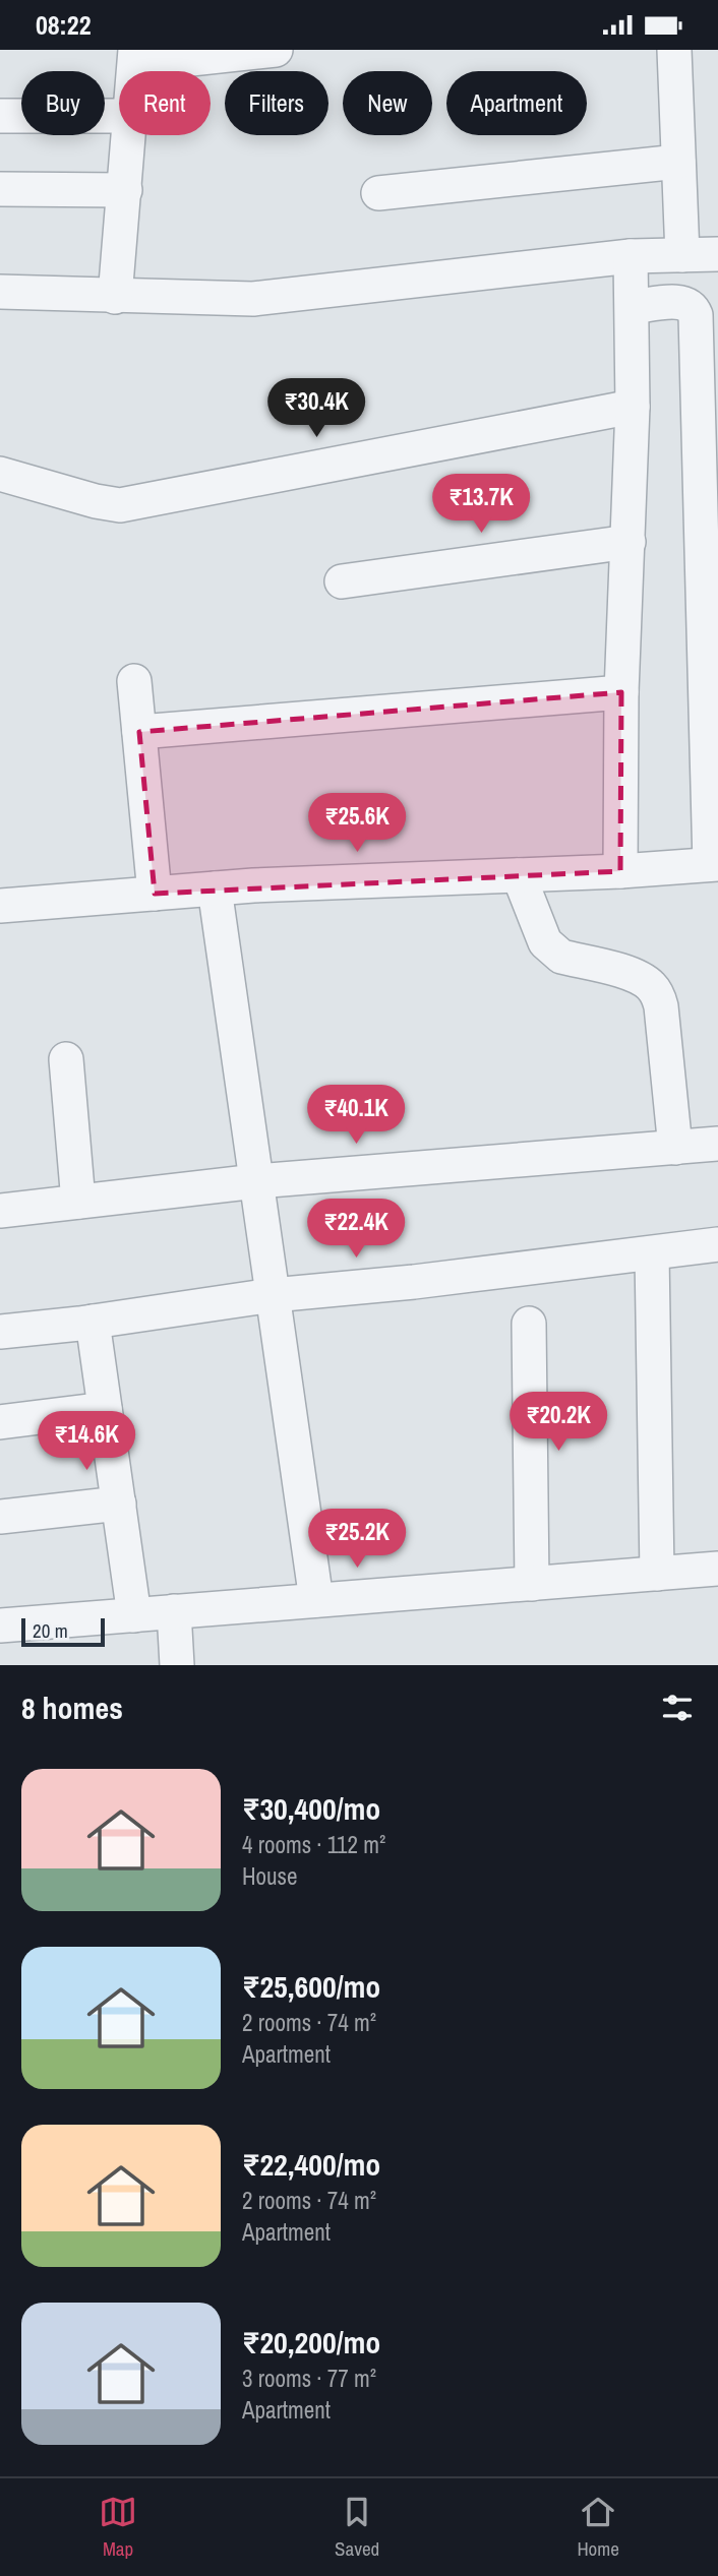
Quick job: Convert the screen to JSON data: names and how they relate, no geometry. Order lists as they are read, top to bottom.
{
  "scale_bar": "20 m",
  "page": {
    "status": "08:22",
    "chip": [
      "Buy",
      "Rent",
      "Filters",
      "New",
      "Apartment"
    ],
    "price": [
      "₹30.4K",
      "₹13.7K",
      "₹25.6K",
      "₹40.1K",
      "₹22.4K",
      "₹20.2K",
      "₹14.6K",
      "₹25.2K"
    ],
    "scale": "20 m",
    "heading": "8 homes",
    "list": [
      {
        "name": "₹30,400/mo",
        "note": "4 rooms · 112 m² · House"
      },
      {
        "name": "₹25,600/mo",
        "note": "2 rooms · 74 m² · Apartment"
      },
      {
        "name": "₹22,400/mo",
        "note": "2 rooms · 74 m² · Apartment"
      },
      {
        "name": "₹20,200/mo",
        "note": "3 rooms · 77 m² · Apartment"
      }
    ],
    "tabs": ["Map", "Saved", "Home"]
  }
}
